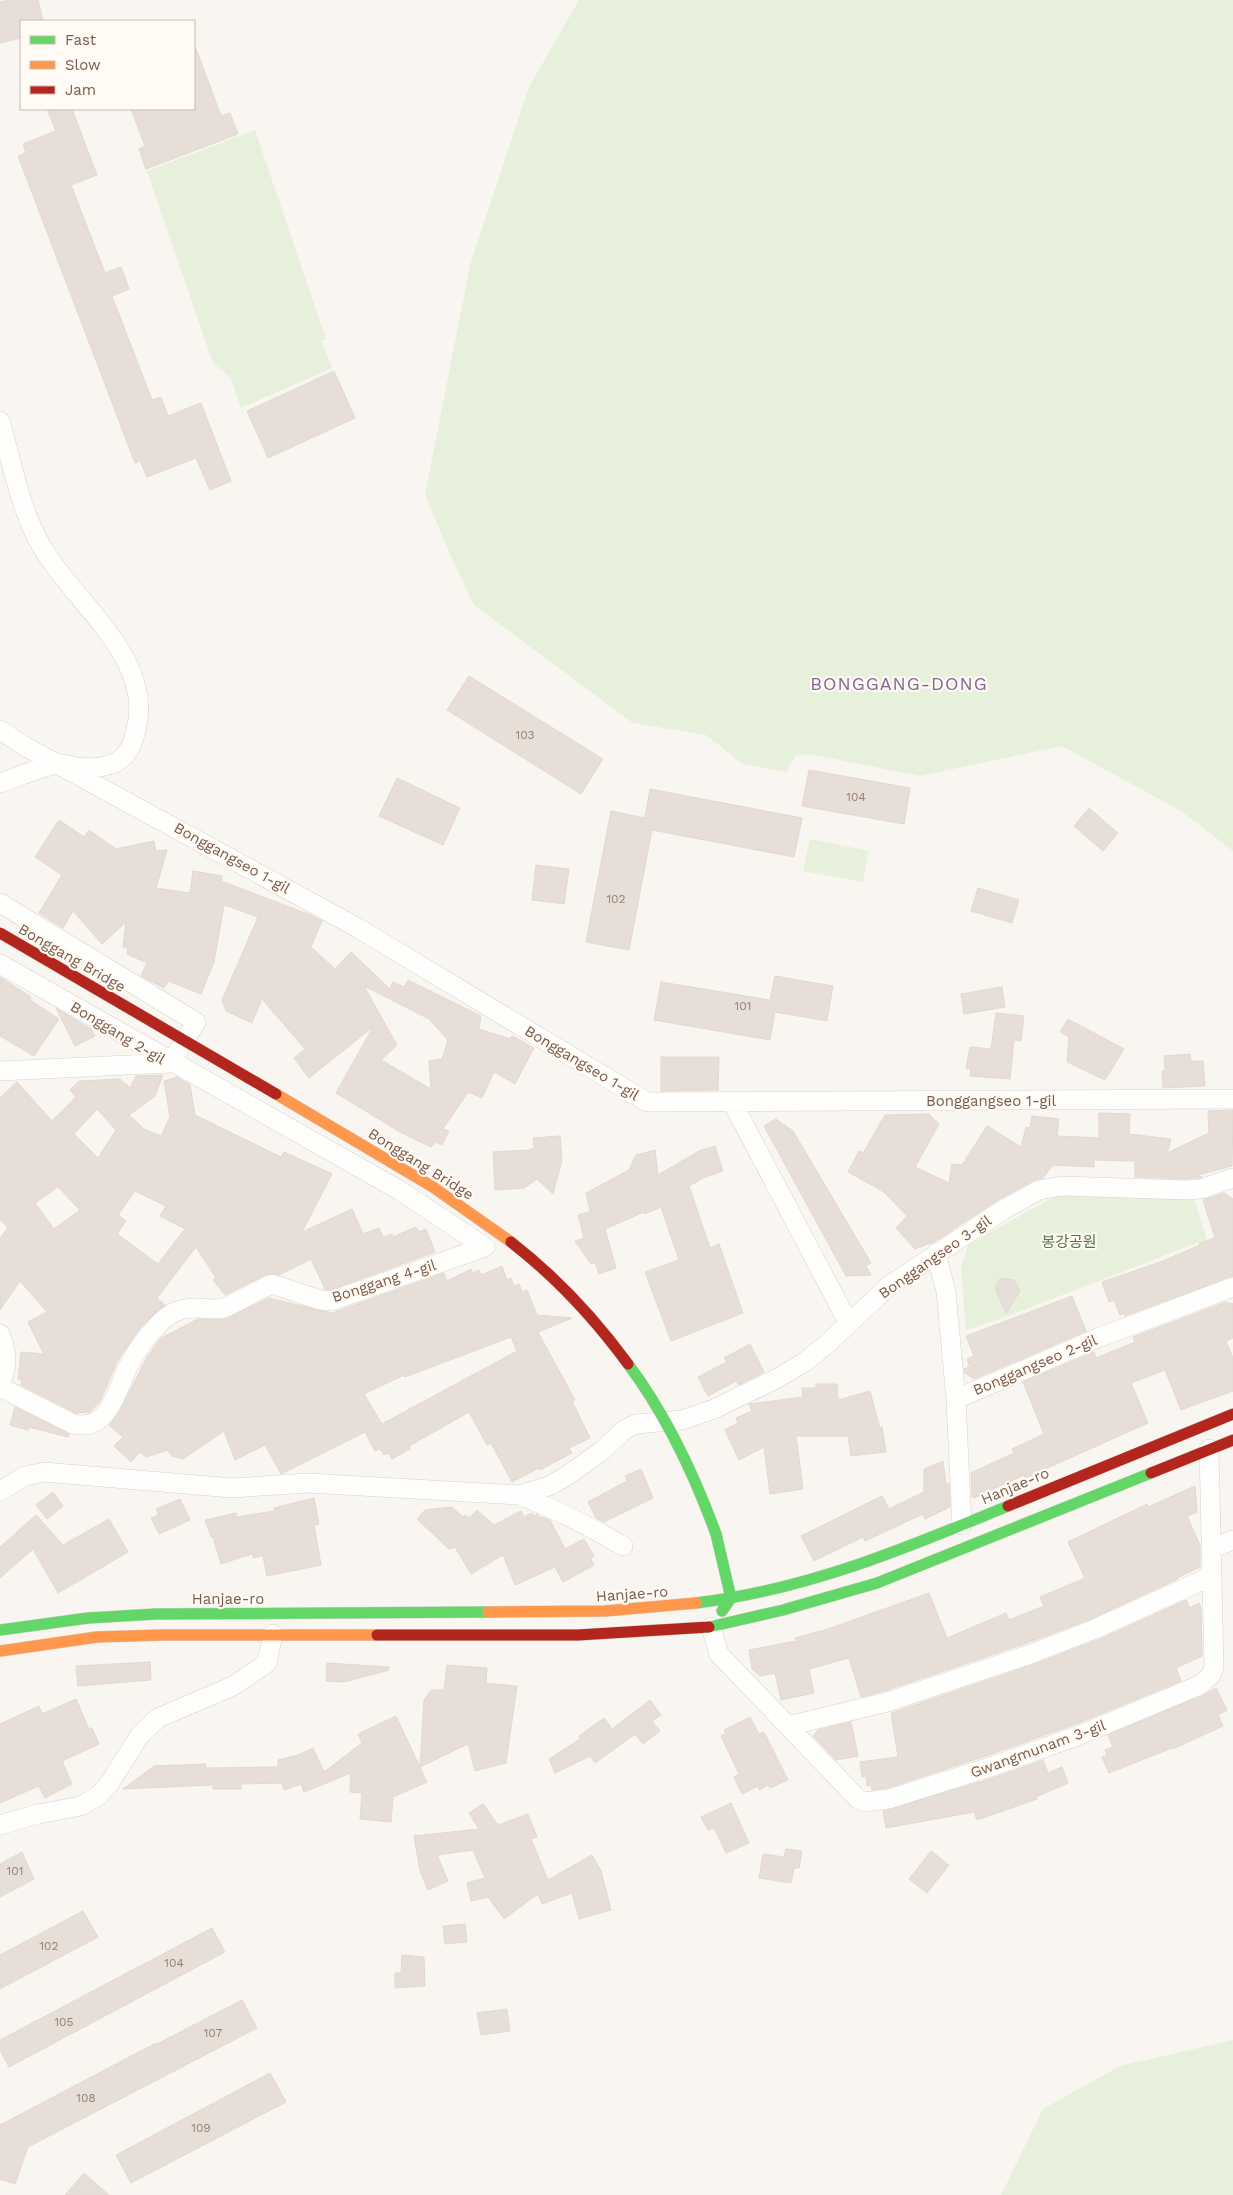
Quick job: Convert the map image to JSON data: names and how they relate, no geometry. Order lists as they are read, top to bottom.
{
  "streets": {
    "street": [
      "Bonggangseo 1-gil",
      "Bonggang Bridge",
      "Bonggang 2-gil",
      "Bonggangseo 3-gil",
      "Bonggang 4-gil",
      "Bonggangseo 2-gil",
      "Hanjae-ro",
      "Gwangmunam 3-gil"
    ]
  },
  "crossings": [
    ["Bonggang Bridge", "Hanjae-ro"],
    ["Bonggang 2-gil", "Bonggang 4-gil"],
    ["Bonggangseo 2-gil", "Hanjae-ro"]
  ],
  "districts": ["BONGGANG-DONG"],
  "parks": ["봉강공원"],
  "house_numbers": [
    "103",
    "104",
    "102",
    "101",
    "101",
    "102",
    "104",
    "105",
    "107",
    "108",
    "109"
  ],
  "legend": ["Fast", "Slow", "Jam"]
}
